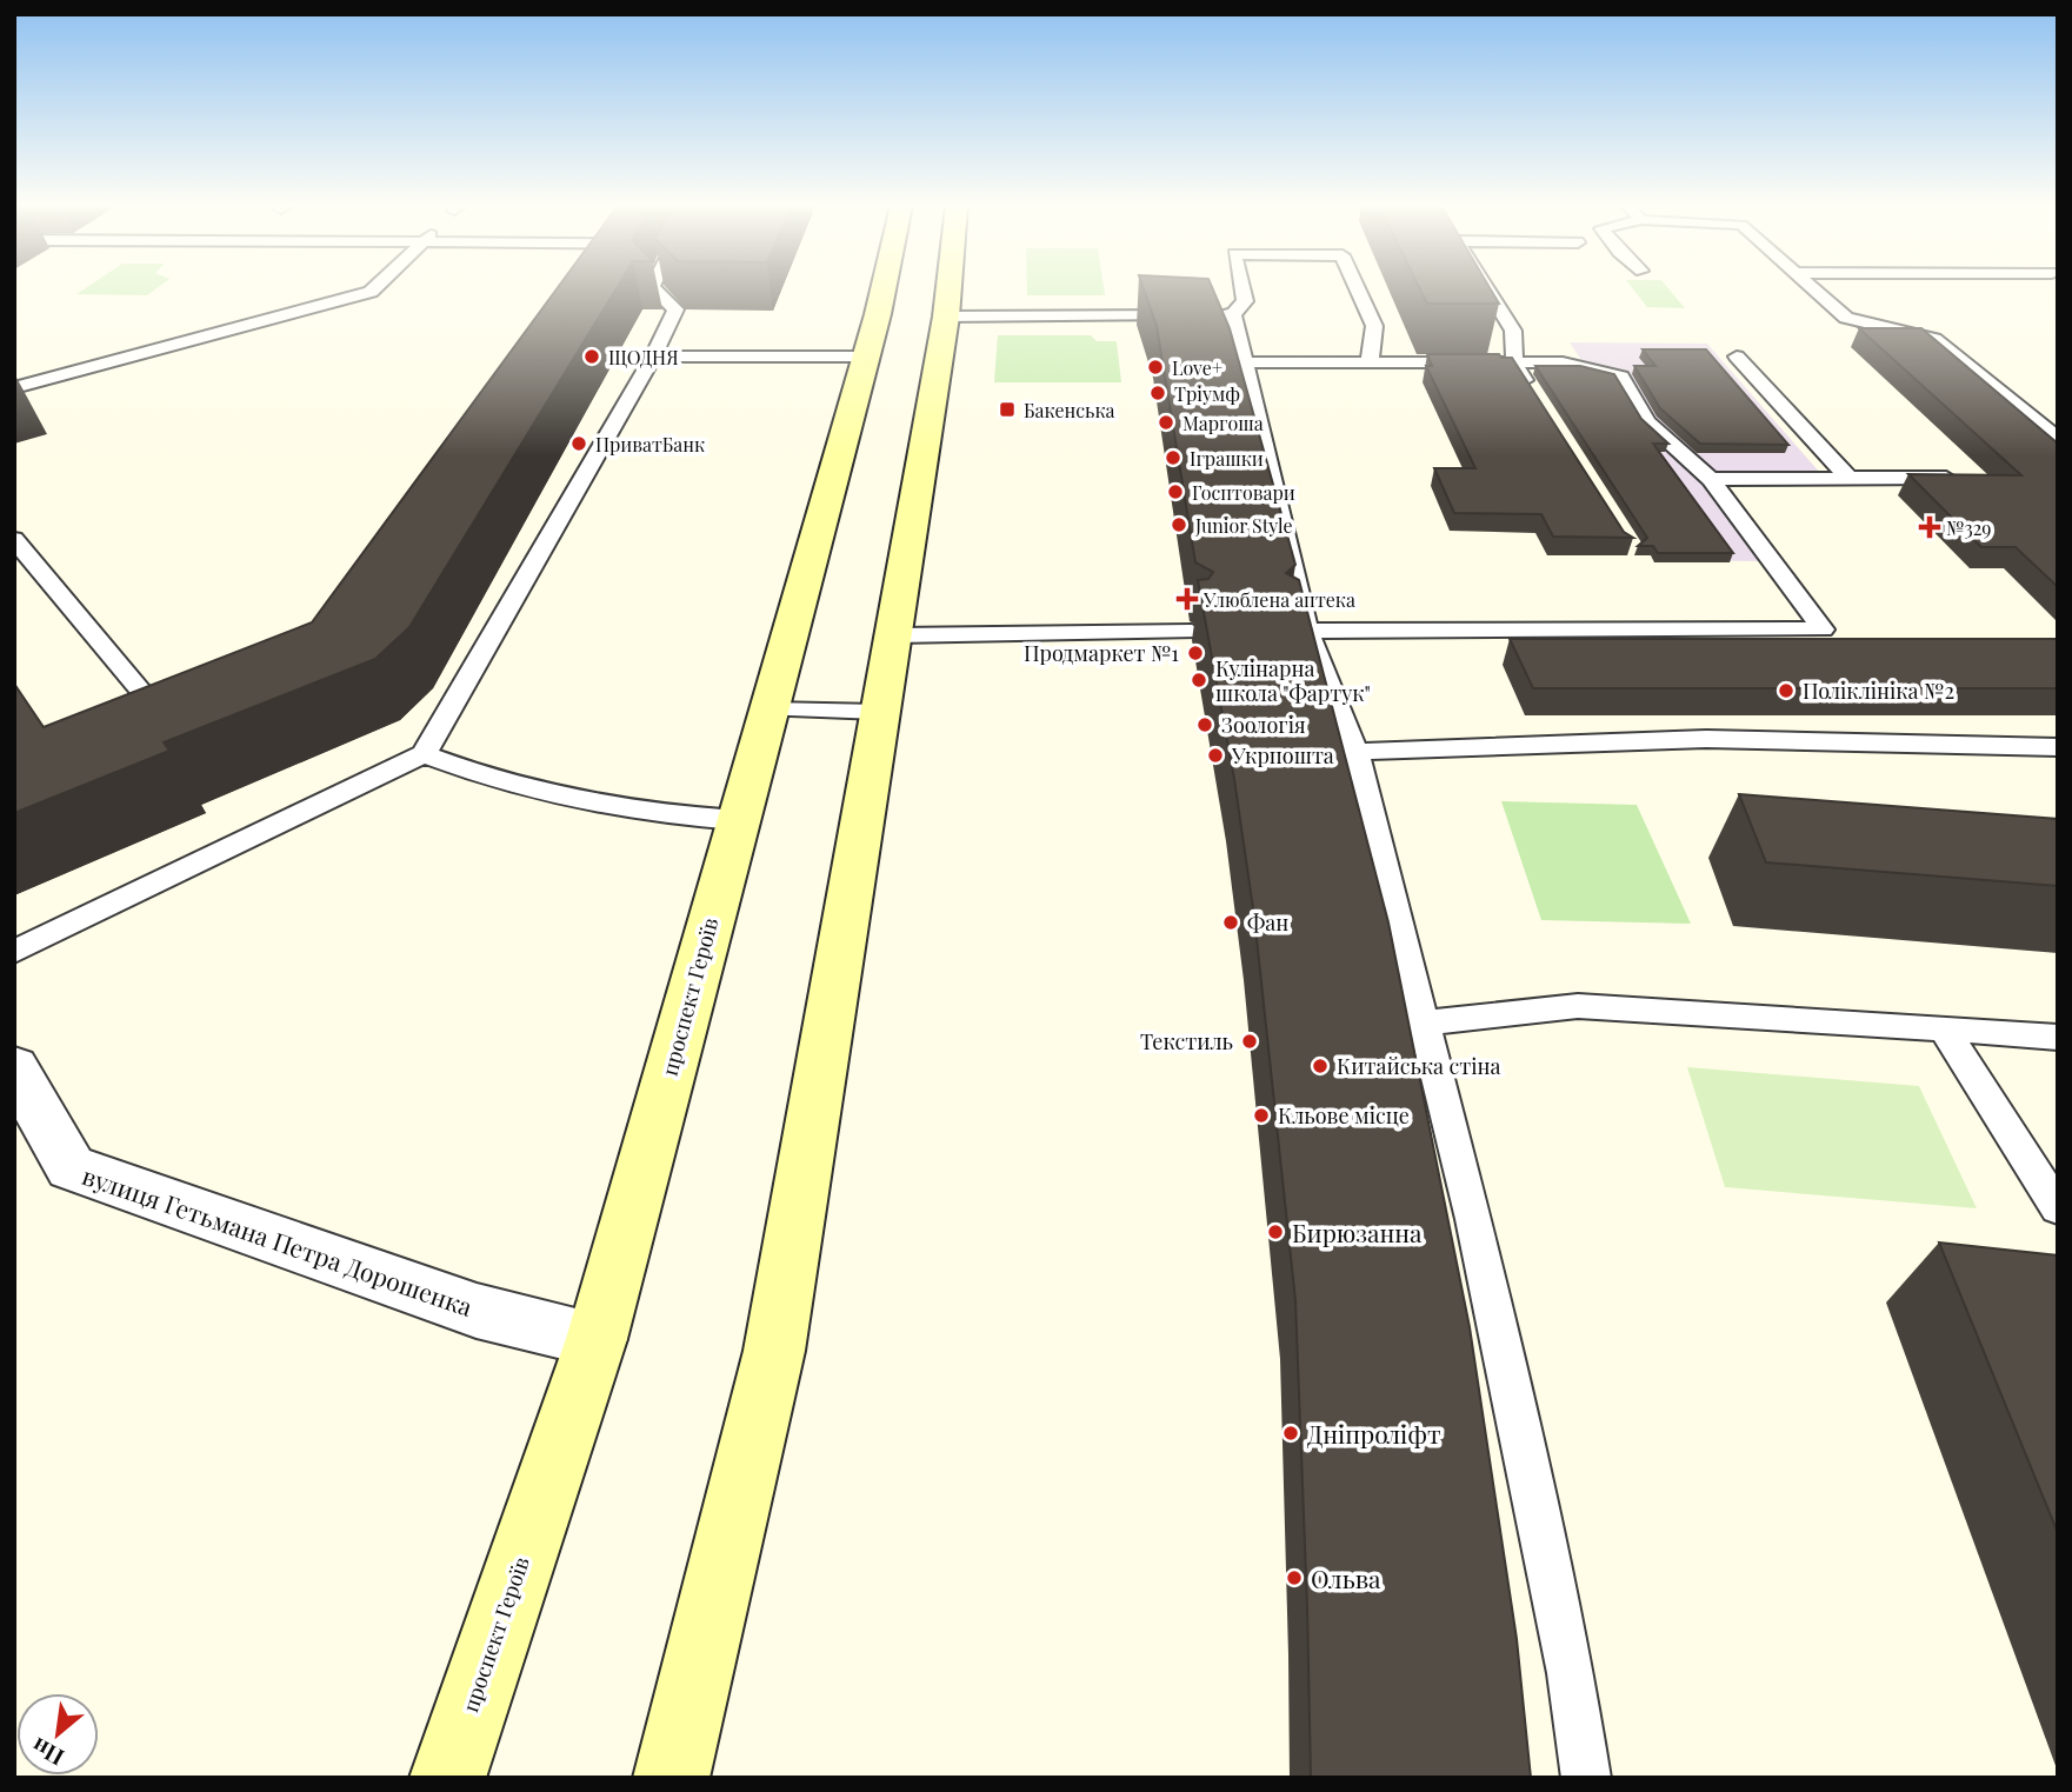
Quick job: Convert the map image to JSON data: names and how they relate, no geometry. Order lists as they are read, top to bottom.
{
  "streets": {
    "main road": ["проспект Героїв"],
    "street": ["вулиця Гетьмана Петра Дорошенка"]
  },
  "crossings": [
    ["проспект Героїв", "вулиця Гетьмана Петра Дорошенка"]
  ],
  "places": {
    "other": [
      "ЩОДНЯ",
      "Love+",
      "Тріумф",
      "Маргоша",
      "ПриватБанк",
      "Іграшки",
      "Госптовари",
      "Junior Style",
      "Продмаркет №1",
      "Кулінарна школа \"Фартук\"",
      "Поліклініка №2",
      "Зоологія",
      "Укрпошта",
      "Фан",
      "Текстиль",
      "Китайська стіна",
      "Кльове місце",
      "Бирюзанна",
      "Дніпроліфт",
      "Ольва"
    ],
    "transit": ["Бакенська"],
    "health": ["№329", "Улюблена аптека"]
  },
  "north": "bottom left"
}
